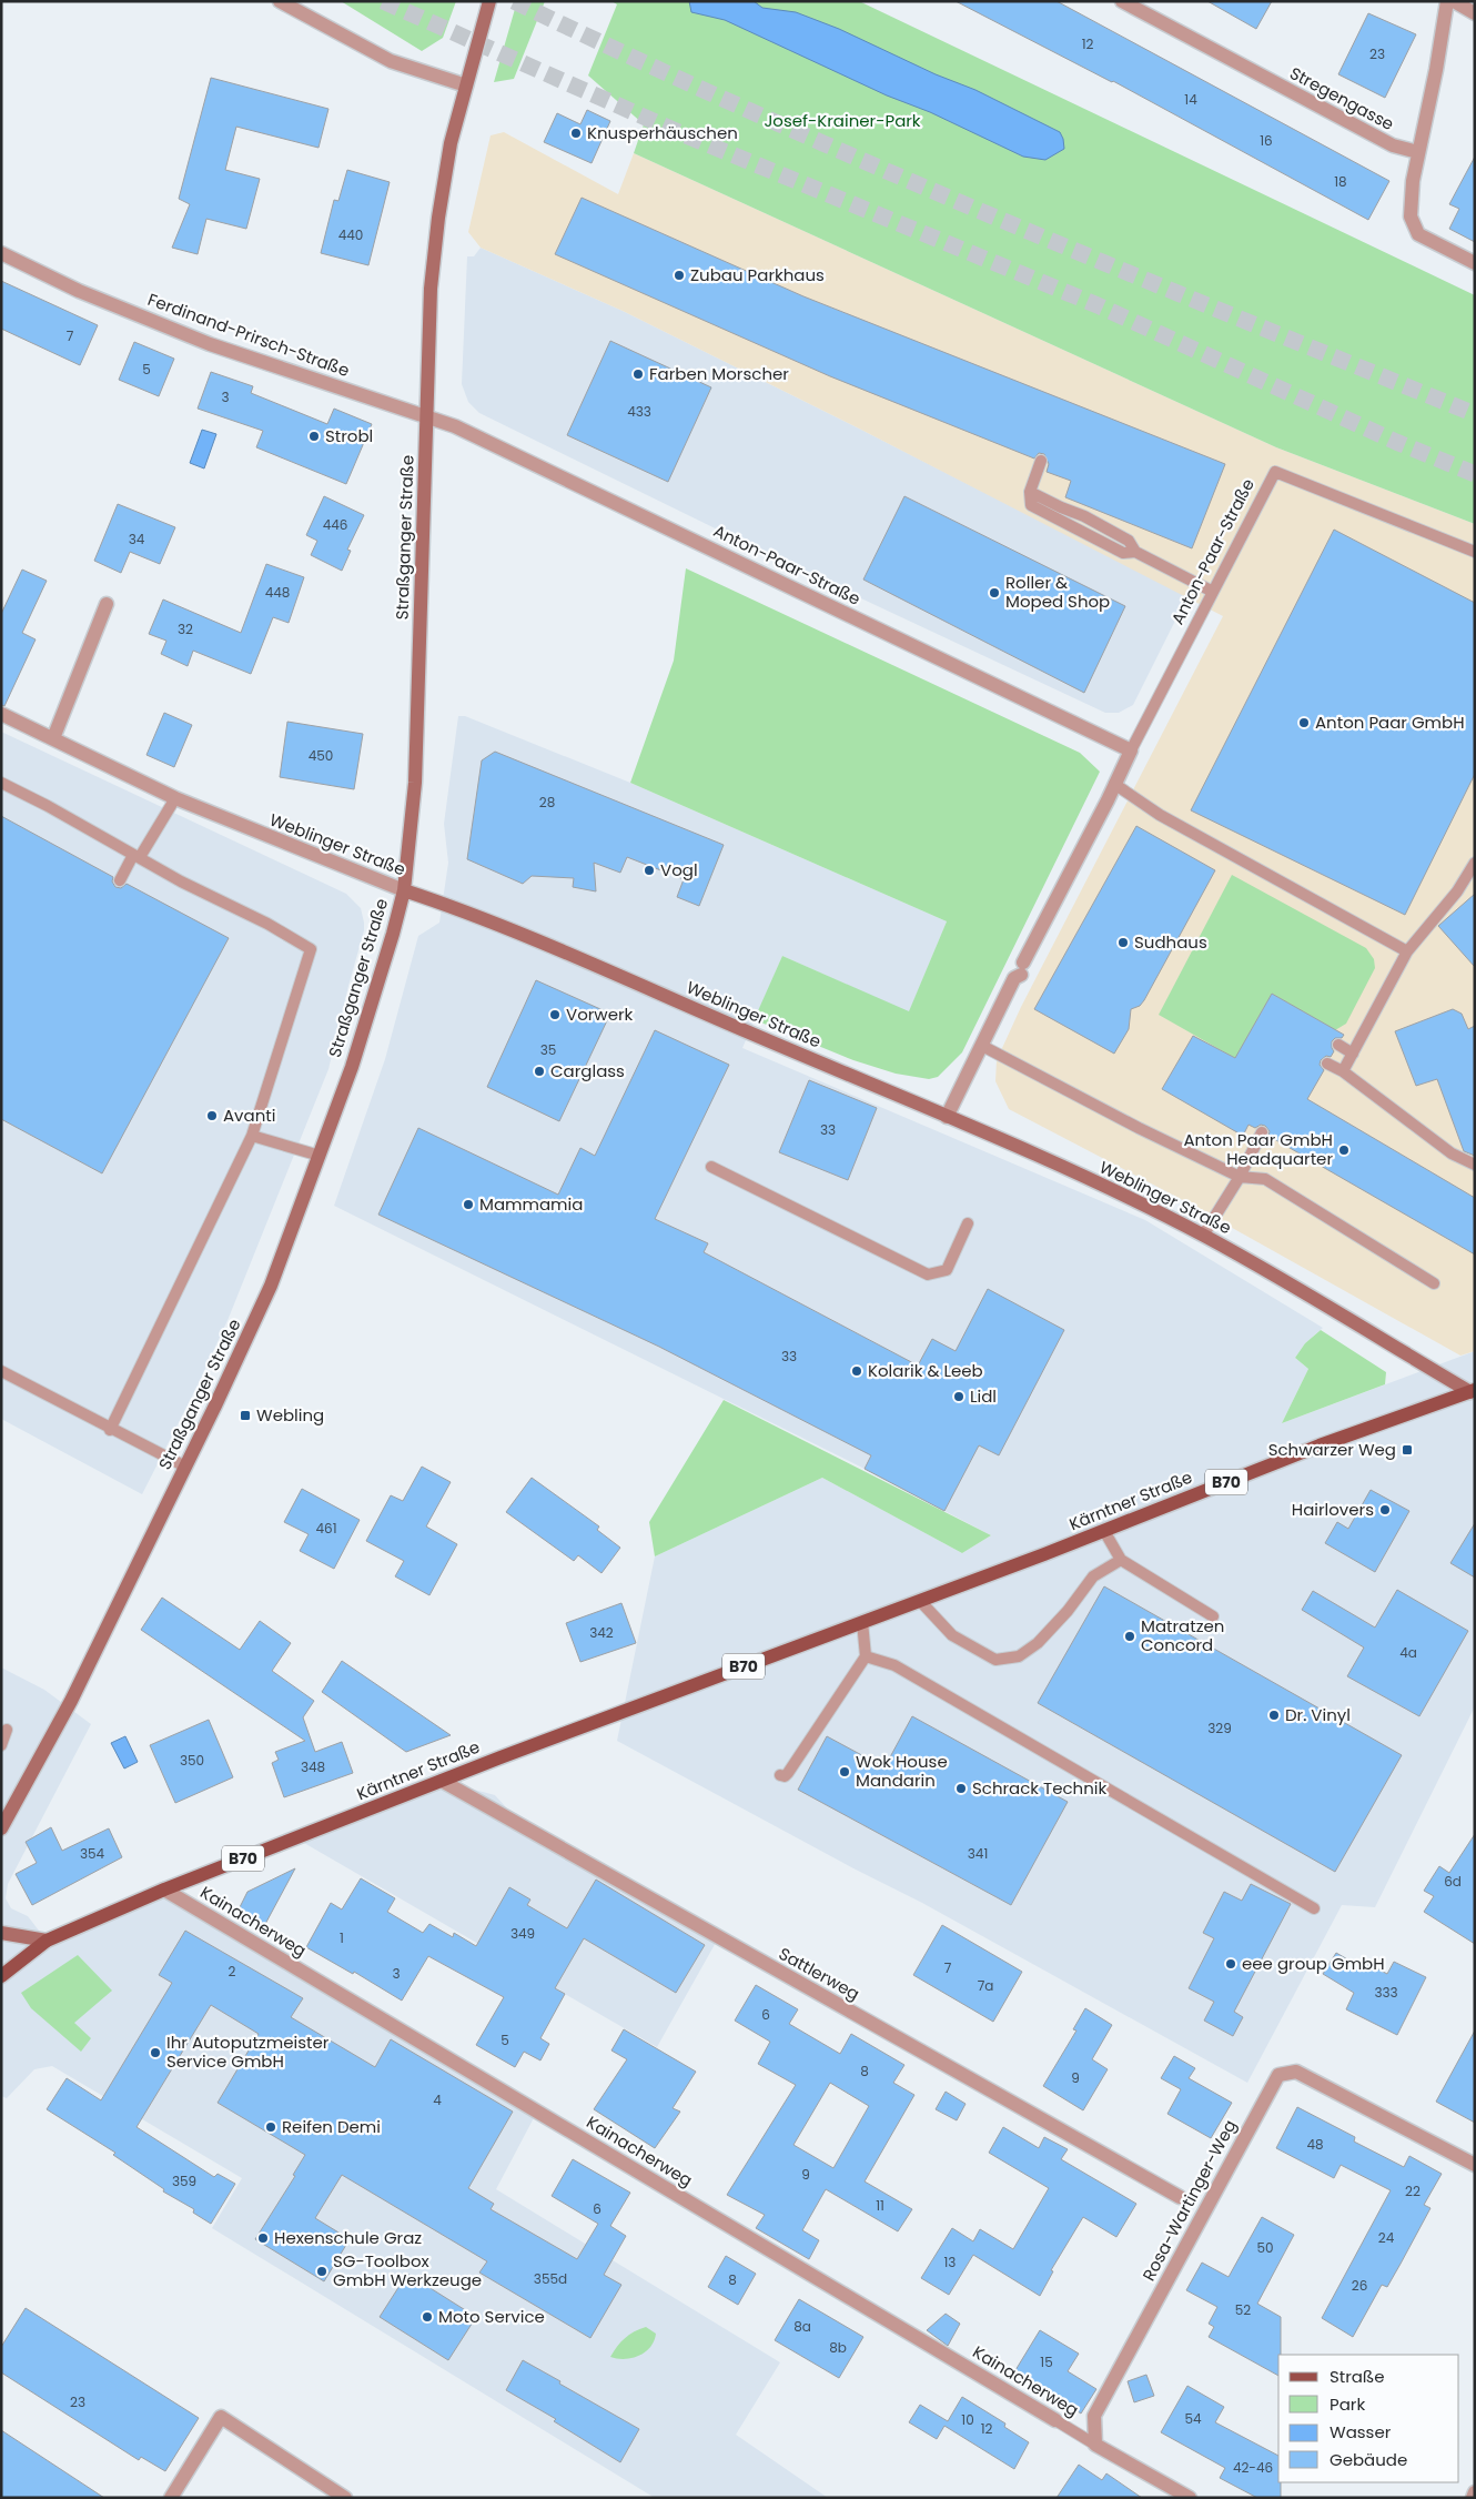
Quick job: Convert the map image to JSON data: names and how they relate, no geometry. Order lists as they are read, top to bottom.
{
  "streets": {
    "main road": ["B70", "Kärntner Straße"],
    "street": [
      "Stregengasse",
      "Ferdinand-Prirsch-Straße",
      "Straßganger Straße",
      "Anton-Paar-Straße",
      "Weblinger Straße",
      "Kainacherweg",
      "Sattlerweg",
      "Rosa-Wartinger-Weg"
    ]
  },
  "crossings": [
    ["Ferdinand-Prirsch-Straße", "Straßganger Straße"],
    ["Ferdinand-Prirsch-Straße", "Anton-Paar-Straße"],
    ["Straßganger Straße", "Anton-Paar-Straße"],
    ["Straßganger Straße", "Weblinger Straße"],
    ["Anton-Paar-Straße", "Weblinger Straße"],
    ["Weblinger Straße", "Kärntner Straße"],
    ["Kärntner Straße", "Kainacherweg"],
    ["Kärntner Straße", "Sattlerweg"],
    ["Kainacherweg", "Rosa-Wartinger-Weg"]
  ],
  "parks": ["Josef-Krainer-Park"],
  "places": {
    "other": [
      "Knusperhäuschen",
      "Zubau Parkhaus",
      "Farben Morscher",
      "Strobl",
      "Roller & Moped Shop",
      "Anton Paar GmbH",
      "Vogl",
      "Sudhaus",
      "Vorwerk",
      "Carglass",
      "Avanti",
      "Anton Paar GmbH Headquarter",
      "Mammamia",
      "Kolarik & Leeb",
      "Lidl",
      "Hairlovers",
      "Matratzen Concord",
      "Dr. Vinyl",
      "Wok House Mandarin",
      "Schrack Technik",
      "eee group GmbH",
      "Ihr Autoputzmeister Service GmbH",
      "Reifen Demi",
      "Hexenschule Graz",
      "SG-Toolbox GmbH Werkzeuge",
      "Moto Service"
    ],
    "transit": ["Webling", "Schwarzer Weg"]
  },
  "house_numbers": [
    "12",
    "23",
    "14",
    "16",
    "18",
    "440",
    "7",
    "5",
    "3",
    "433",
    "446",
    "34",
    "448",
    "32",
    "450",
    "28",
    "35",
    "33",
    "33",
    "461",
    "342",
    "4a",
    "329",
    "350",
    "348",
    "354",
    "341",
    "6d",
    "349",
    "1",
    "7",
    "2",
    "3",
    "7a",
    "333",
    "6",
    "5",
    "8",
    "9",
    "4",
    "48",
    "9",
    "359",
    "22",
    "11",
    "6",
    "24",
    "50",
    "13",
    "355d",
    "8",
    "26",
    "52",
    "8a",
    "8b",
    "15",
    "23",
    "54",
    "10",
    "12",
    "42-46"
  ],
  "legend": [
    "Straße",
    "Park",
    "Wasser",
    "Gebäude"
  ]
}
